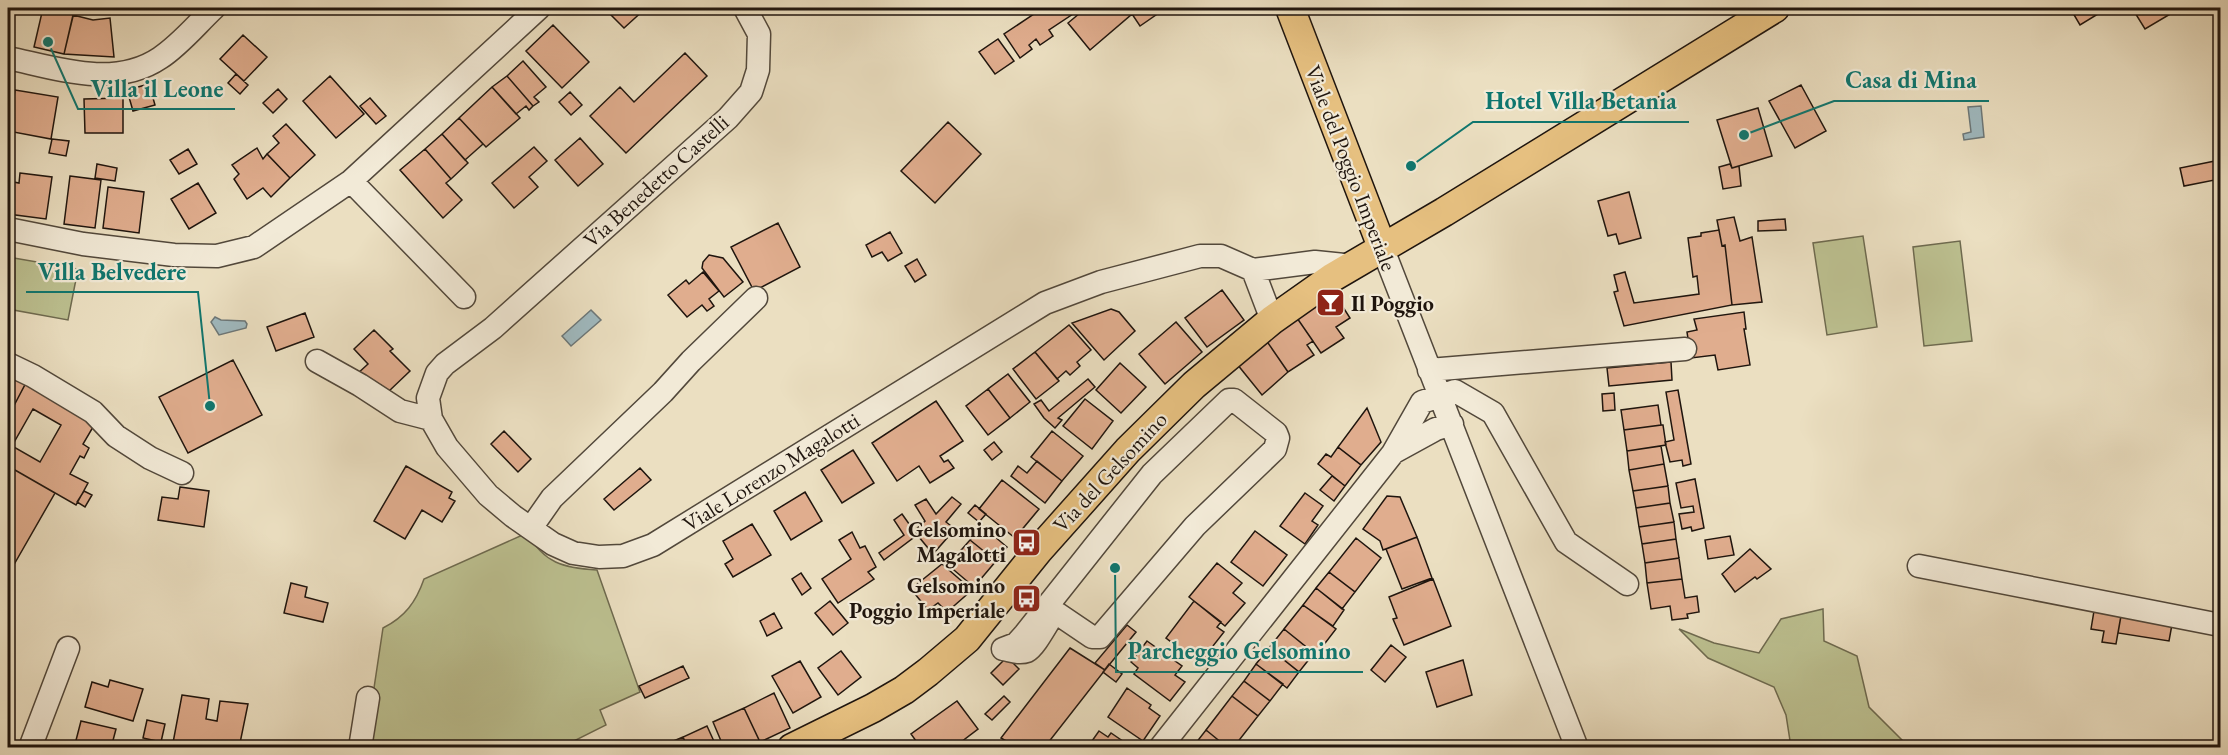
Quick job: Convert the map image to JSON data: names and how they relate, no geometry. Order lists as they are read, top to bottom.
{
  "streets": {
    "main road": ["Viale del Poggio Imperiale", "Via del Gelsomino"],
    "street": ["Via Benedetto Castelli", "Viale Lorenzo Magalotti"]
  },
  "crossings": [
    ["Viale del Poggio Imperiale", "Via del Gelsomino"],
    ["Via Benedetto Castelli", "Viale Lorenzo Magalotti"]
  ],
  "places": {
    "other": [
      "Villa il Leone",
      "Casa di Mina",
      "Hotel Villa Betania",
      "Villa Belvedere",
      "Parcheggio Gelsomino"
    ],
    "bar": ["Il Poggio"],
    "bus stop": ["Gelsomino Magalotti", "Gelsomino Poggio Imperiale"]
  }
}
